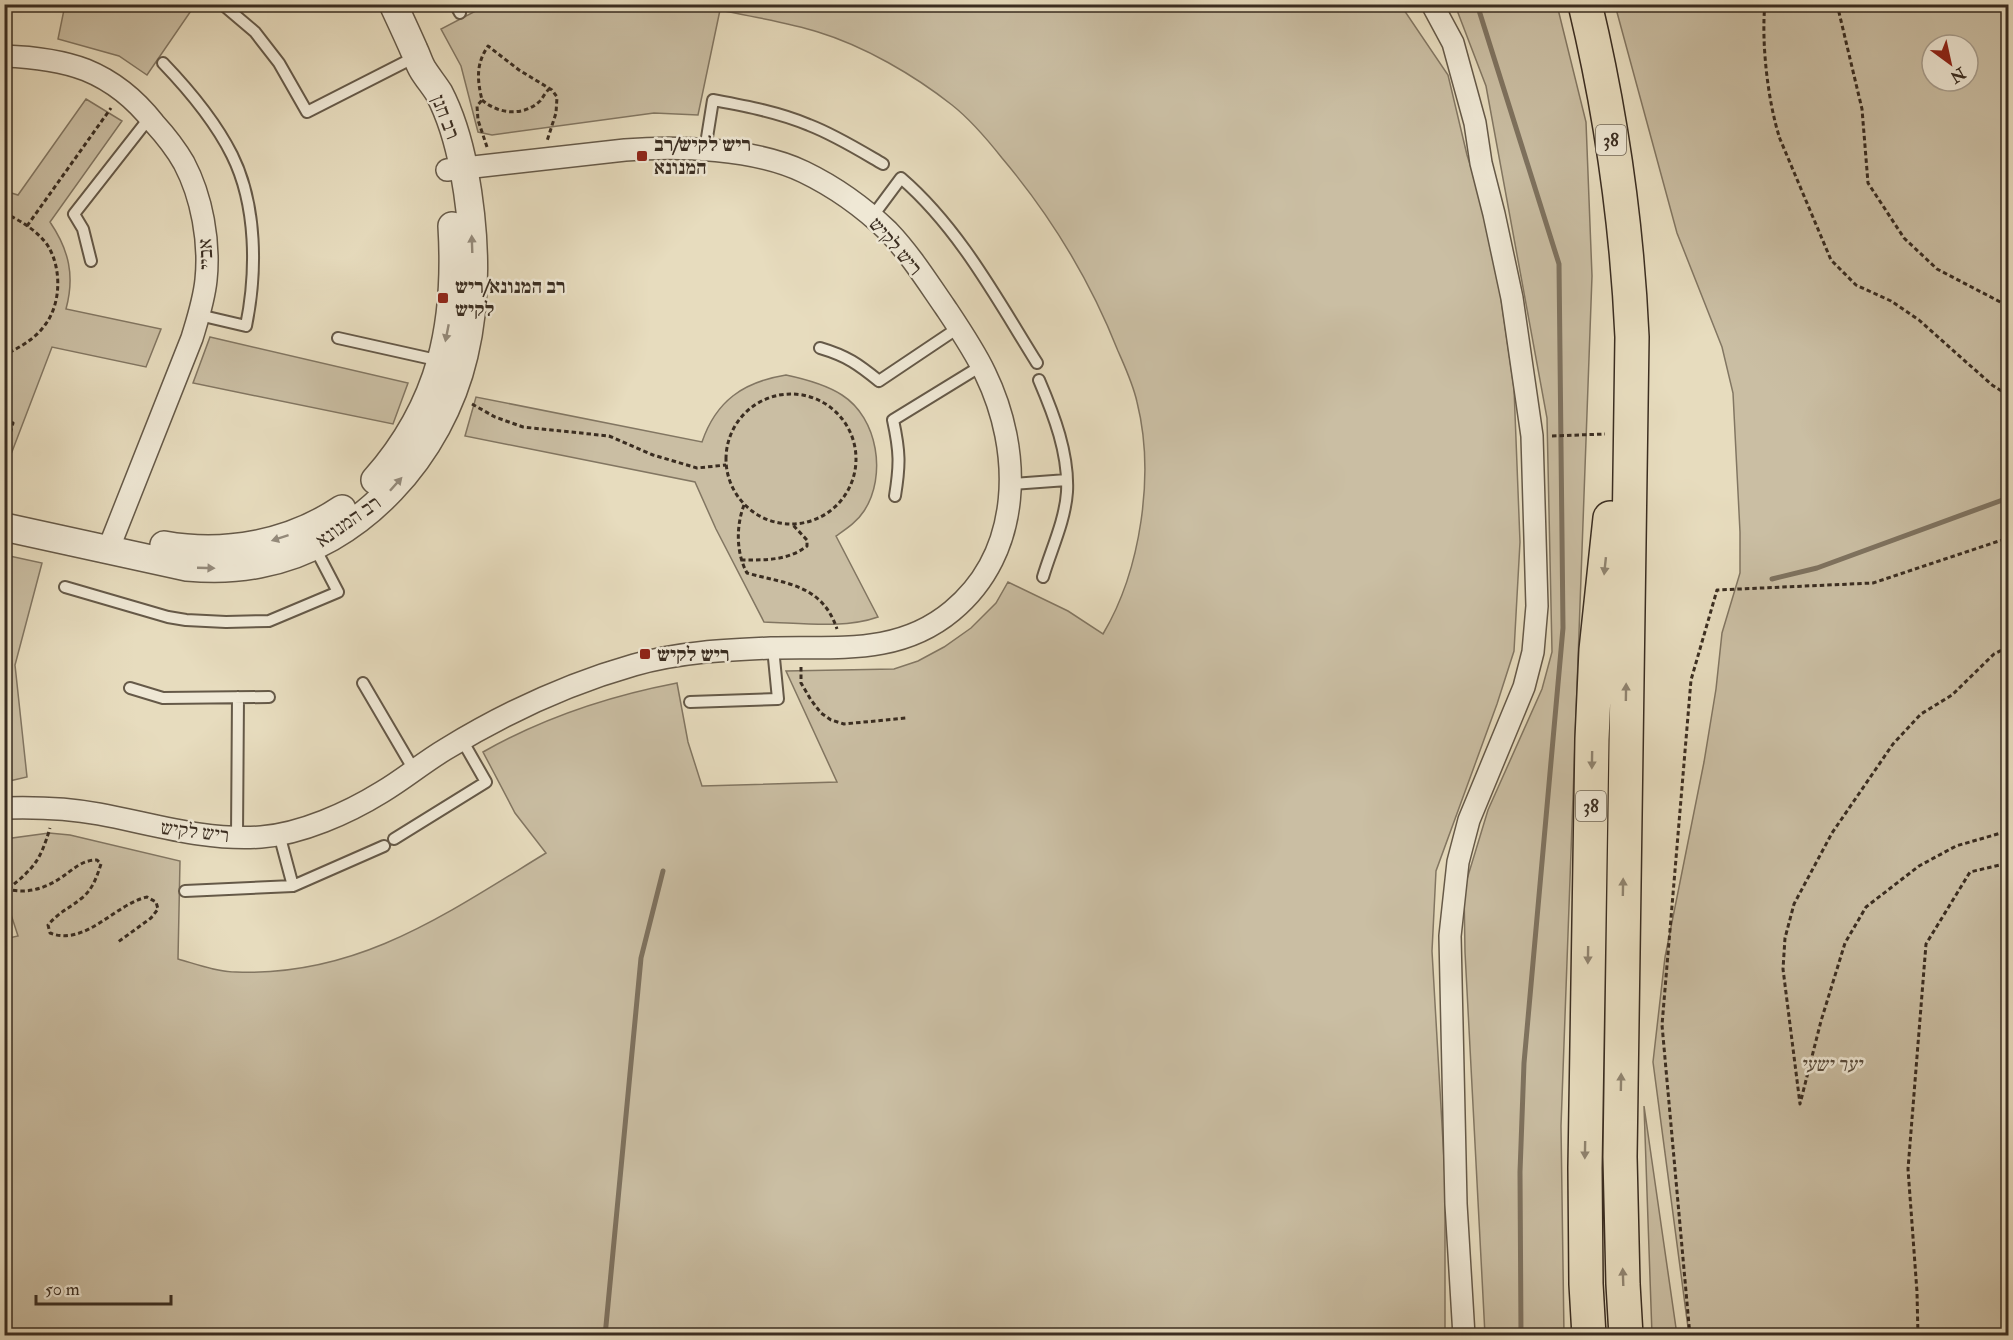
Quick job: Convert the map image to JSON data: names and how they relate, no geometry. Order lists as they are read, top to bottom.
{
  "streets": {
    "highway": ["38"],
    "street": [
      "רב חנן",
      "ריש לקיש",
      "אביי",
      "רב המנונא"
    ]
  },
  "crossings": [
    ["רב חנן", "ריש לקיש"],
    ["רב חנן", "רב המנונא"],
    ["ריש לקיש", "רב המנונא"],
    ["אביי", "רב המנונא"]
  ],
  "parks": ["יער ישעי"],
  "places": {
    "transit": ["ריש לקיש/רב המנונא", "רב המנונא/ריש לקיש", "ריש לקיש"]
  },
  "scale_bar": "50 m",
  "north": "bottom right"
}
